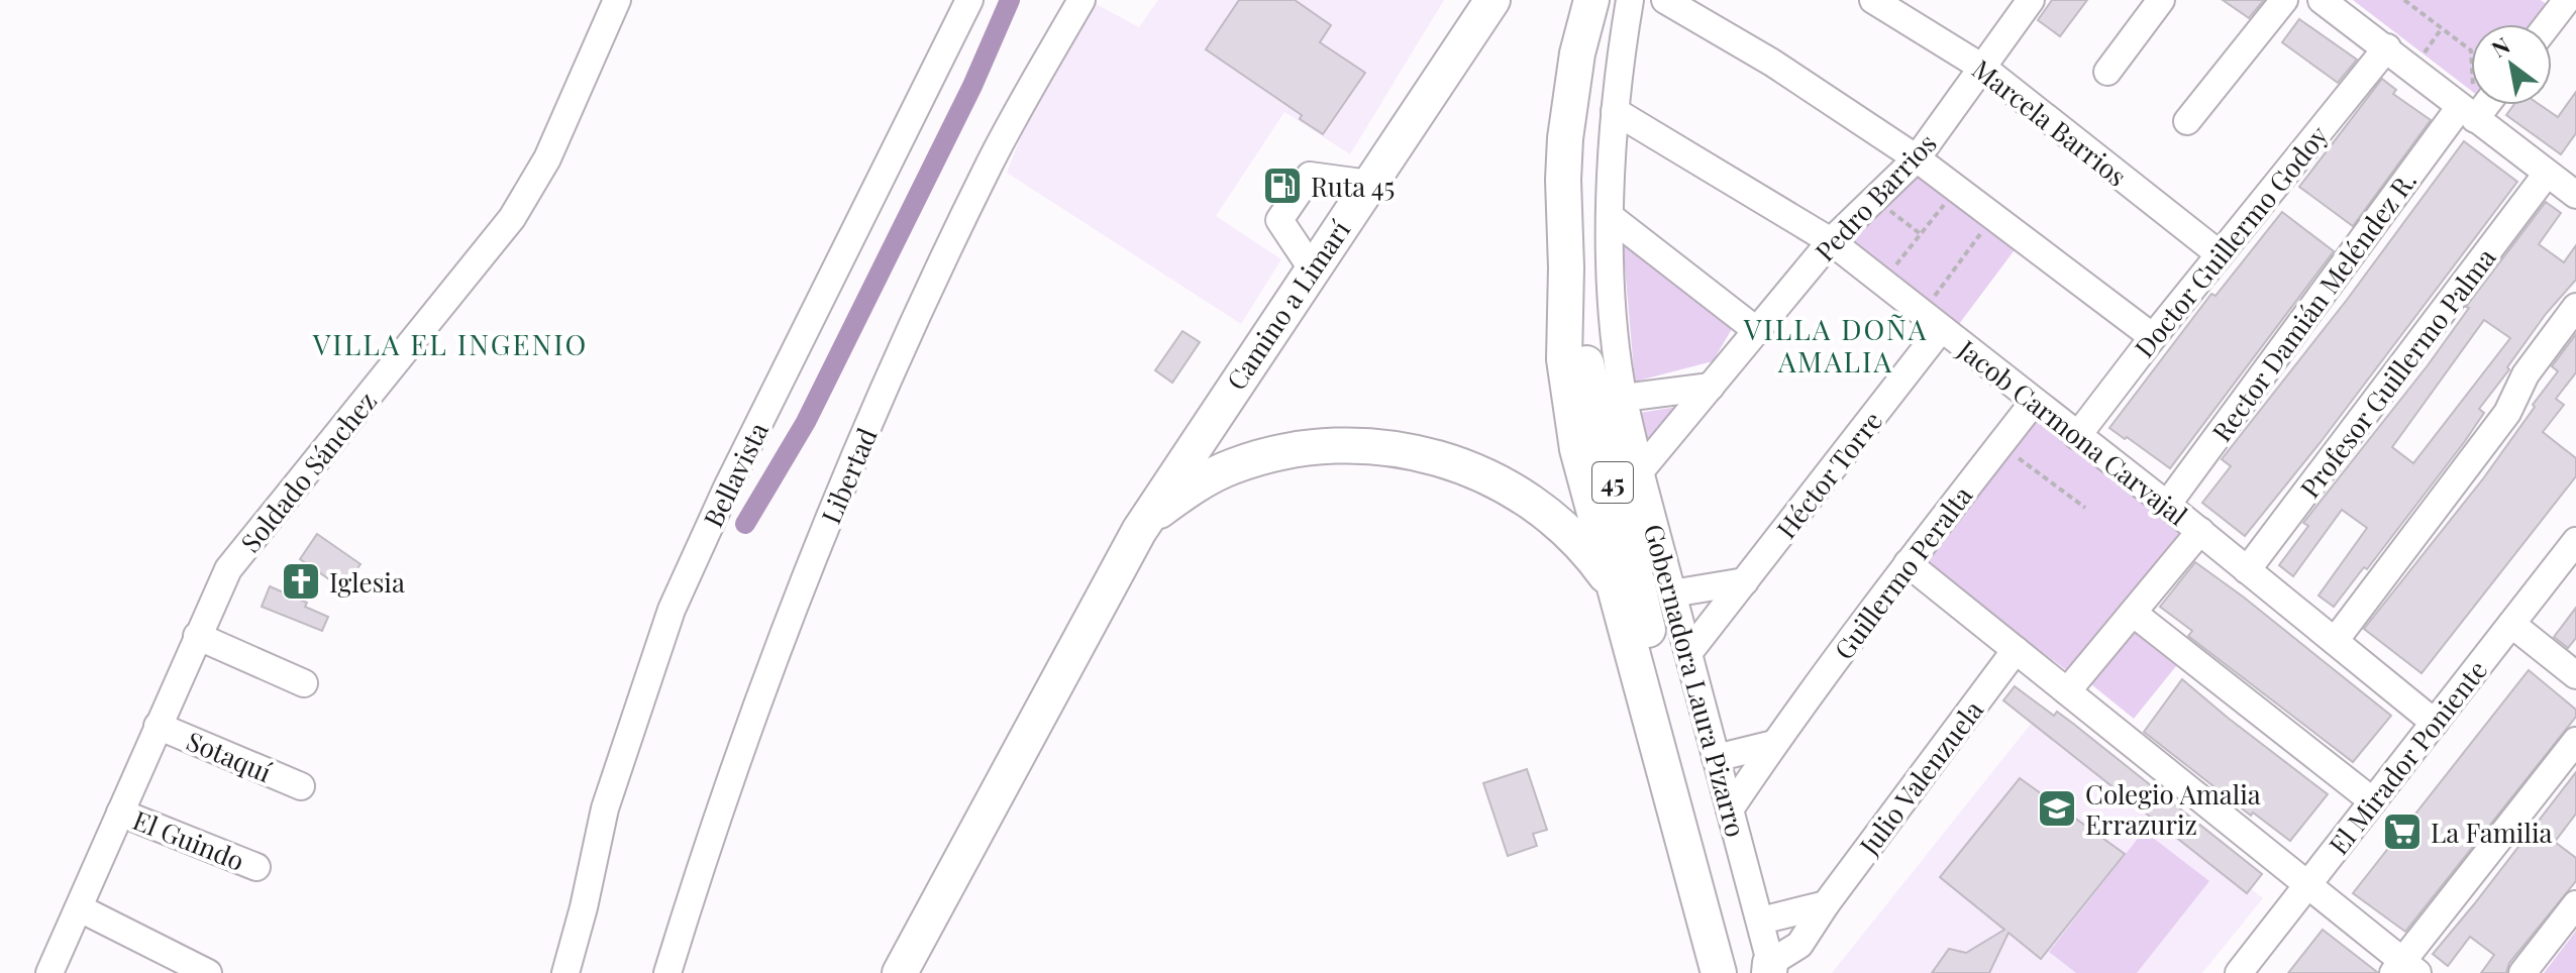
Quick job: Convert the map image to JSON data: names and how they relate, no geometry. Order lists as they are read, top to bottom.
{
  "streets": {
    "main road": ["Camino a Limarí", "45", "Gobernadora Laura Pizarro"],
    "street": [
      "Marcela Barrios",
      "Pedro Barrios",
      "Doctor Guillermo Godoy",
      "Rector Damián Meléndez R.",
      "Profesor Guillermo Palma",
      "Jacob Carmona Carvajal",
      "Soldado Sánchez",
      "Bellavista",
      "Héctor Torre",
      "Libertad",
      "Guillermo Peralta",
      "Sotaquí",
      "El Mirador Poniente",
      "Julio Valenzuela",
      "El Guindo"
    ]
  },
  "crossings": [
    ["Marcela Barrios", "Pedro Barrios"],
    ["Marcela Barrios", "Doctor Guillermo Godoy"],
    ["Pedro Barrios", "Jacob Carmona Carvajal"],
    ["Pedro Barrios", "Gobernadora Laura Pizarro"],
    ["Doctor Guillermo Godoy", "Jacob Carmona Carvajal"],
    ["Camino a Limarí", "Gobernadora Laura Pizarro"],
    ["Rector Damián Meléndez R.", "Jacob Carmona Carvajal"],
    ["Profesor Guillermo Palma", "Jacob Carmona Carvajal"],
    ["Jacob Carmona Carvajal", "Héctor Torre"],
    ["Jacob Carmona Carvajal", "Guillermo Peralta"],
    ["Jacob Carmona Carvajal", "Gobernadora Laura Pizarro"],
    ["Jacob Carmona Carvajal", "El Mirador Poniente"],
    ["Soldado Sánchez", "Sotaquí"],
    ["Soldado Sánchez", "El Guindo"],
    ["Héctor Torre", "Gobernadora Laura Pizarro"],
    ["Guillermo Peralta", "Gobernadora Laura Pizarro"],
    ["Gobernadora Laura Pizarro", "Julio Valenzuela"]
  ],
  "districts": ["VILLA DOÑA AMALIA", "VILLA EL INGENIO"],
  "places": {
    "fuel station": ["Ruta 45"],
    "church": ["Iglesia"],
    "school or university": ["Colegio Amalia Errazuriz"],
    "supermarket": ["La Familia"]
  },
  "north": "top left"
}
